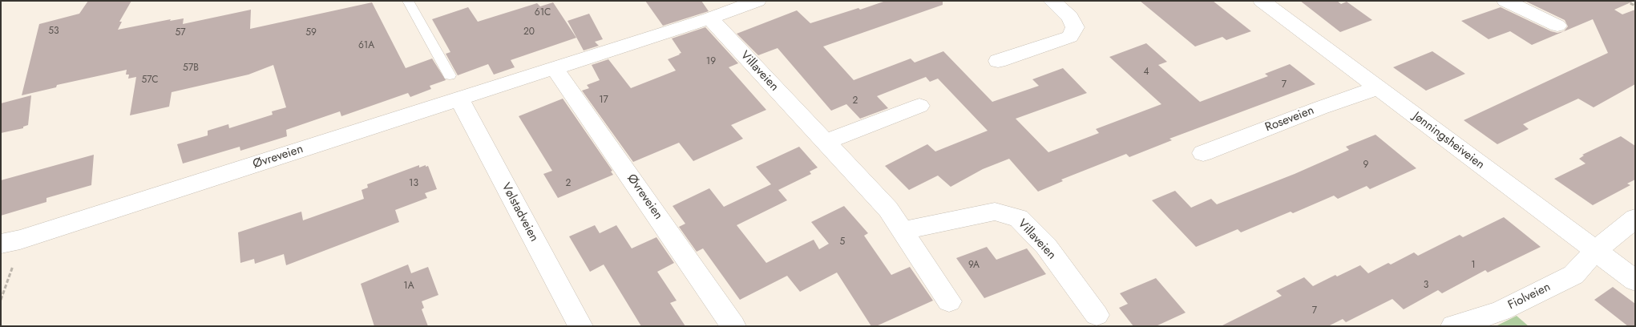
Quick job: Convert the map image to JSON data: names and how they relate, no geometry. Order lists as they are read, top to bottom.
{
  "streets": {
    "street": [
      "Villaveien",
      "Roseveien",
      "Jønningsheiveien",
      "Øvreveien",
      "Vølstadveien",
      "Fiolveien"
    ]
  },
  "crossings": [
    ["Villaveien", "Øvreveien"],
    ["Roseveien", "Jønningsheiveien"],
    ["Jønningsheiveien", "Fiolveien"],
    ["Øvreveien", "Vølstadveien"]
  ],
  "house_numbers": [
    "61C",
    "53",
    "20",
    "57",
    "59",
    "61A",
    "19",
    "57B",
    "4",
    "57C",
    "7",
    "17",
    "2",
    "9",
    "13",
    "2",
    "5",
    "9A",
    "1",
    "3",
    "1A",
    "7"
  ]
}
